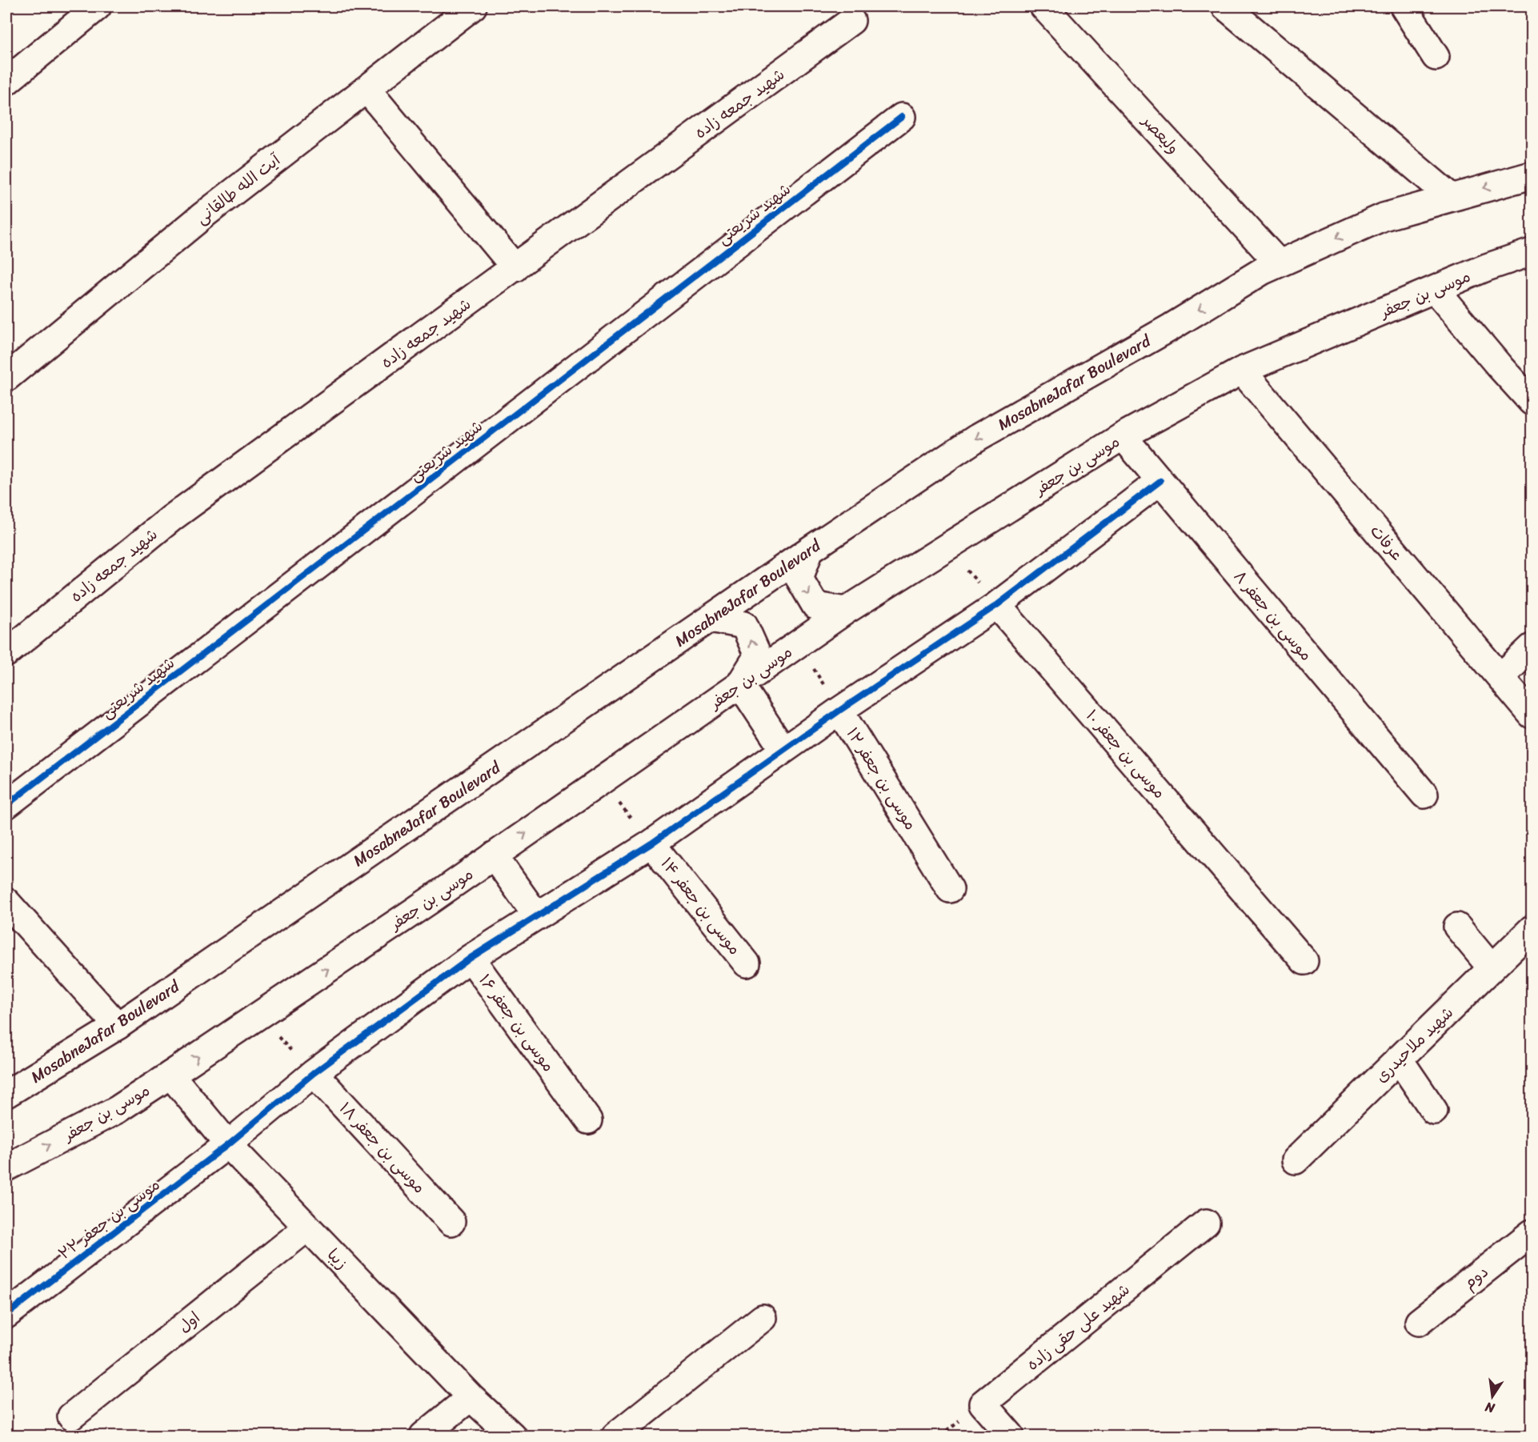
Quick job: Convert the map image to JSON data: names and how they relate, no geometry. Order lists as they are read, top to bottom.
{
  "streets": {
    "street": [
      "شهید جمعه زاده",
      "ولیعصر",
      "آیت الله طالقانی",
      "شهید شریعتی",
      "موسی بن جعفر",
      "MosabneJafar Boulevard",
      "عرفات",
      "موسی بن جعفر ۸",
      "موسی بن جعفر ۱۰",
      "موسی بن جعفر ۱۲",
      "موسی بن جعفر ۱۴",
      "موسی بن جعفر ۱۶",
      "شهید ملاحیدری",
      "موسی بن جعفر ۱۸",
      "موسی بن جعفر ۲۲",
      "زیبا",
      "دوم",
      "اول",
      "شهید علی حقی زاده"
    ]
  },
  "crossings": [
    ["ولیعصر", "MosabneJafar Boulevard"],
    ["موسی بن جعفر", "عرفات"],
    ["موسی بن جعفر", "موسی بن جعفر ۸"],
    ["موسی بن جعفر", "موسی بن جعفر ۱۲"],
    ["موسی بن جعفر", "موسی بن جعفر ۱۴"],
    ["موسی بن جعفر", "زیبا"],
    ["موسی بن جعفر ۸", "موسی بن جعفر ۲۲"],
    ["موسی بن جعفر ۱۰", "موسی بن جعفر ۲۲"],
    ["موسی بن جعفر ۱۲", "موسی بن جعفر ۲۲"],
    ["موسی بن جعفر ۱۴", "موسی بن جعفر ۲۲"],
    ["موسی بن جعفر ۱۶", "موسی بن جعفر ۲۲"],
    ["موسی بن جعفر ۱۸", "موسی بن جعفر ۲۲"],
    ["موسی بن جعفر ۲۲", "زیبا"],
    ["زیبا", "اول"]
  ],
  "one_way": ["موسی بن جعفر", "MosabneJafar Boulevard"],
  "north": "bottom"
}
